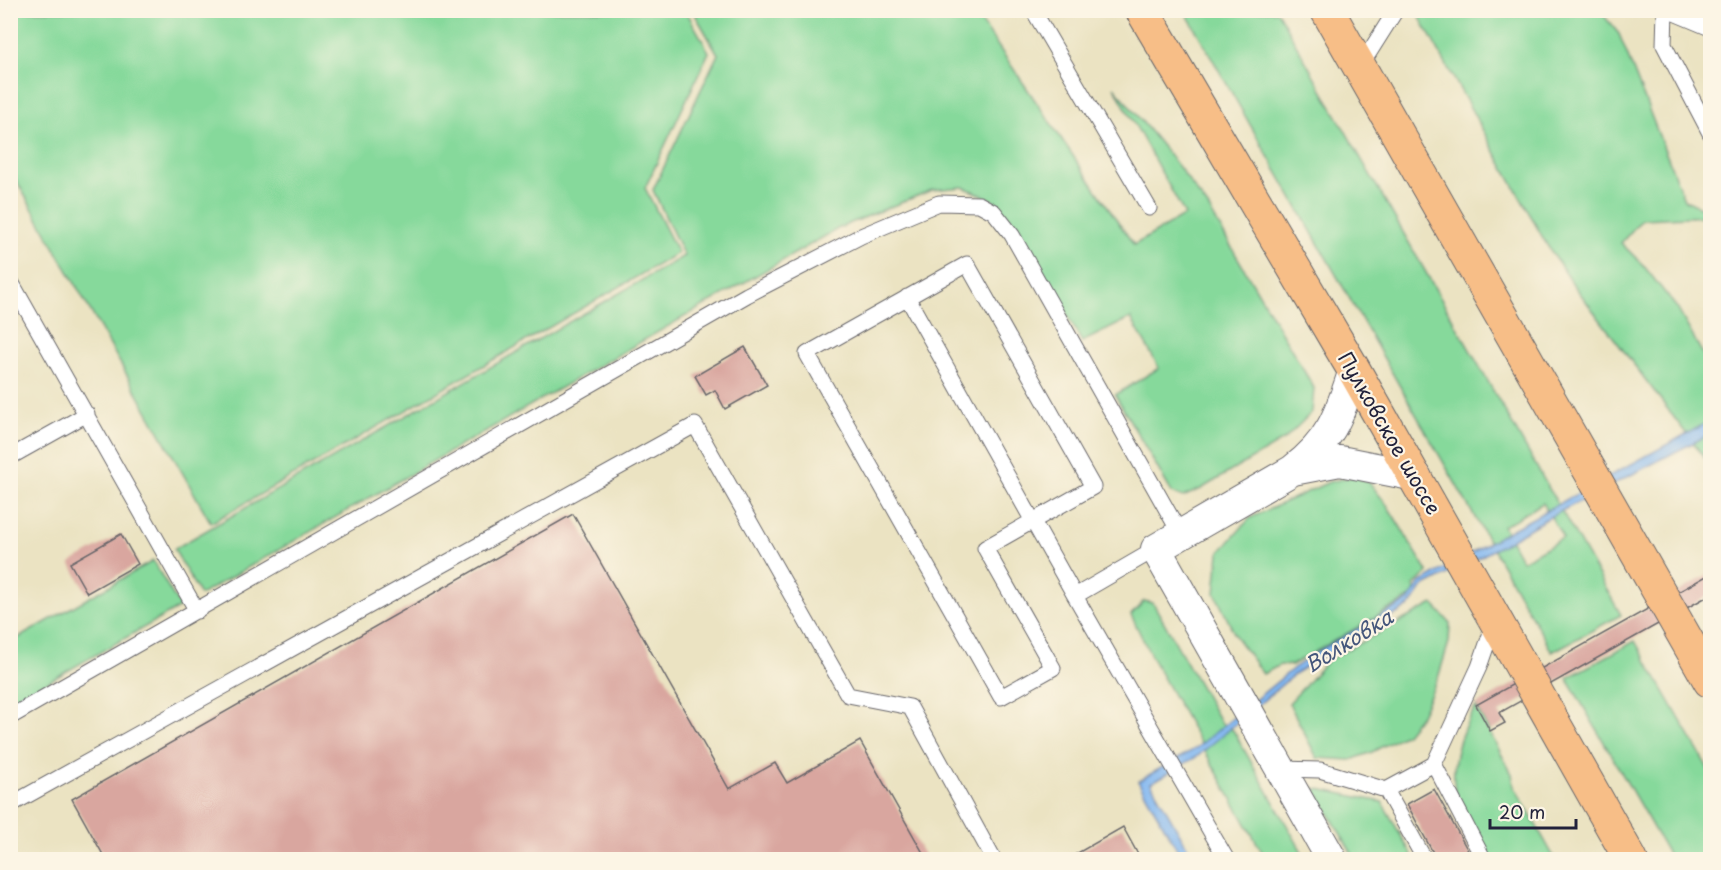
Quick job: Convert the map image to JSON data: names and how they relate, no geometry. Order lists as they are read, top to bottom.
{
  "streets": {
    "highway": ["Пулковское шоссе"]
  },
  "water": ["Волковка"],
  "scale_bar": "20 m"
}
